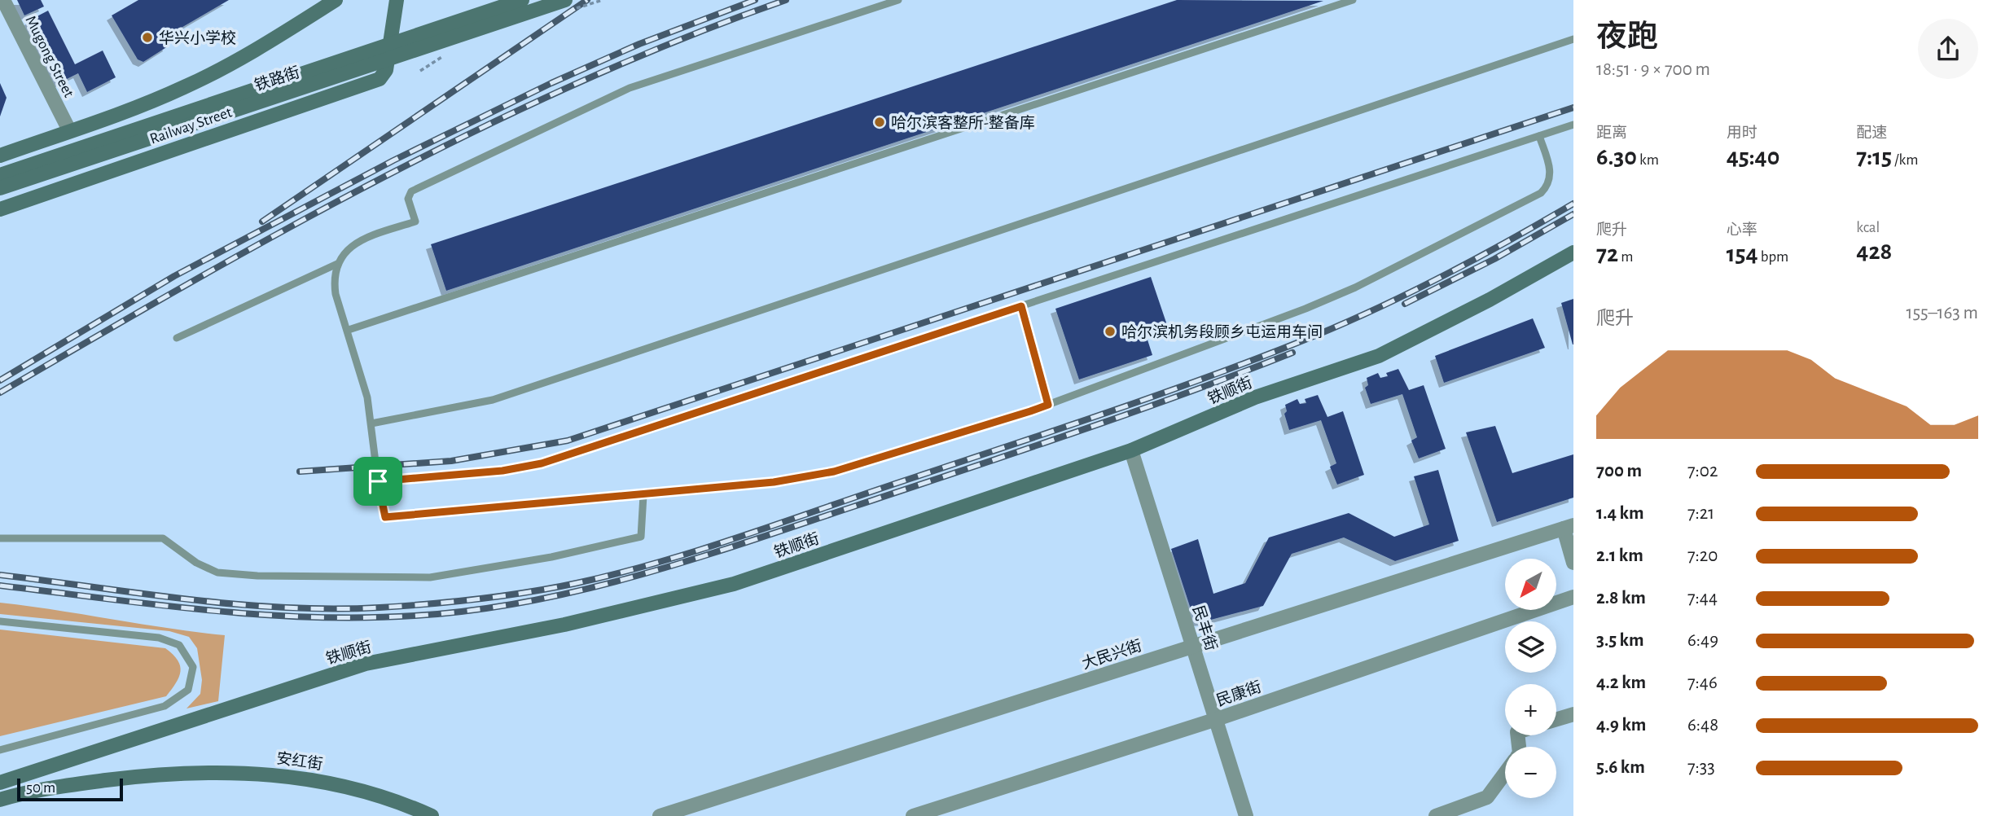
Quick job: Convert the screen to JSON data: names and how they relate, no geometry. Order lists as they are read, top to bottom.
{
  "streets": {
    "main road": [
      "铁路街",
      "Railway Street",
      "铁顺街",
      "安红街"
    ],
    "street": [
      "Mugong Street",
      "民丰街",
      "大民兴街",
      "民康街"
    ]
  },
  "crossings": [
    ["铁顺街", "民丰街"],
    ["民丰街", "大民兴街"],
    ["民丰街", "民康街"]
  ],
  "places": ["华兴小学校", "哈尔滨客整所-整备库", "哈尔滨机务段顾乡屯运用车间"],
  "scale_bar": "50 m",
  "north": "bottom left",
  "page": {
    "heading": ["夜跑", "18:51 · 9 × 700 m"],
    "stats": [
      ["距离", "6.30 km"],
      ["用时", "45:40"],
      ["配速", "7:15 /km"],
      ["爬升", "72 m"],
      ["心率", "154 bpm"],
      ["kcal", "428"]
    ],
    "chart": ["爬升", "155–163 m"],
    "list": [
      {
        "name": "700 m",
        "note": "7:02"
      },
      {
        "name": "1.4 km",
        "note": "7:21"
      },
      {
        "name": "2.1 km",
        "note": "7:20"
      },
      {
        "name": "2.8 km",
        "note": "7:44"
      },
      {
        "name": "3.5 km",
        "note": "6:49"
      },
      {
        "name": "4.2 km",
        "note": "7:46"
      },
      {
        "name": "4.9 km",
        "note": "6:48"
      },
      {
        "name": "5.6 km",
        "note": "7:33"
      }
    ],
    "map_buttons": ["+", "−"],
    "scale": "50 m"
  }
}
